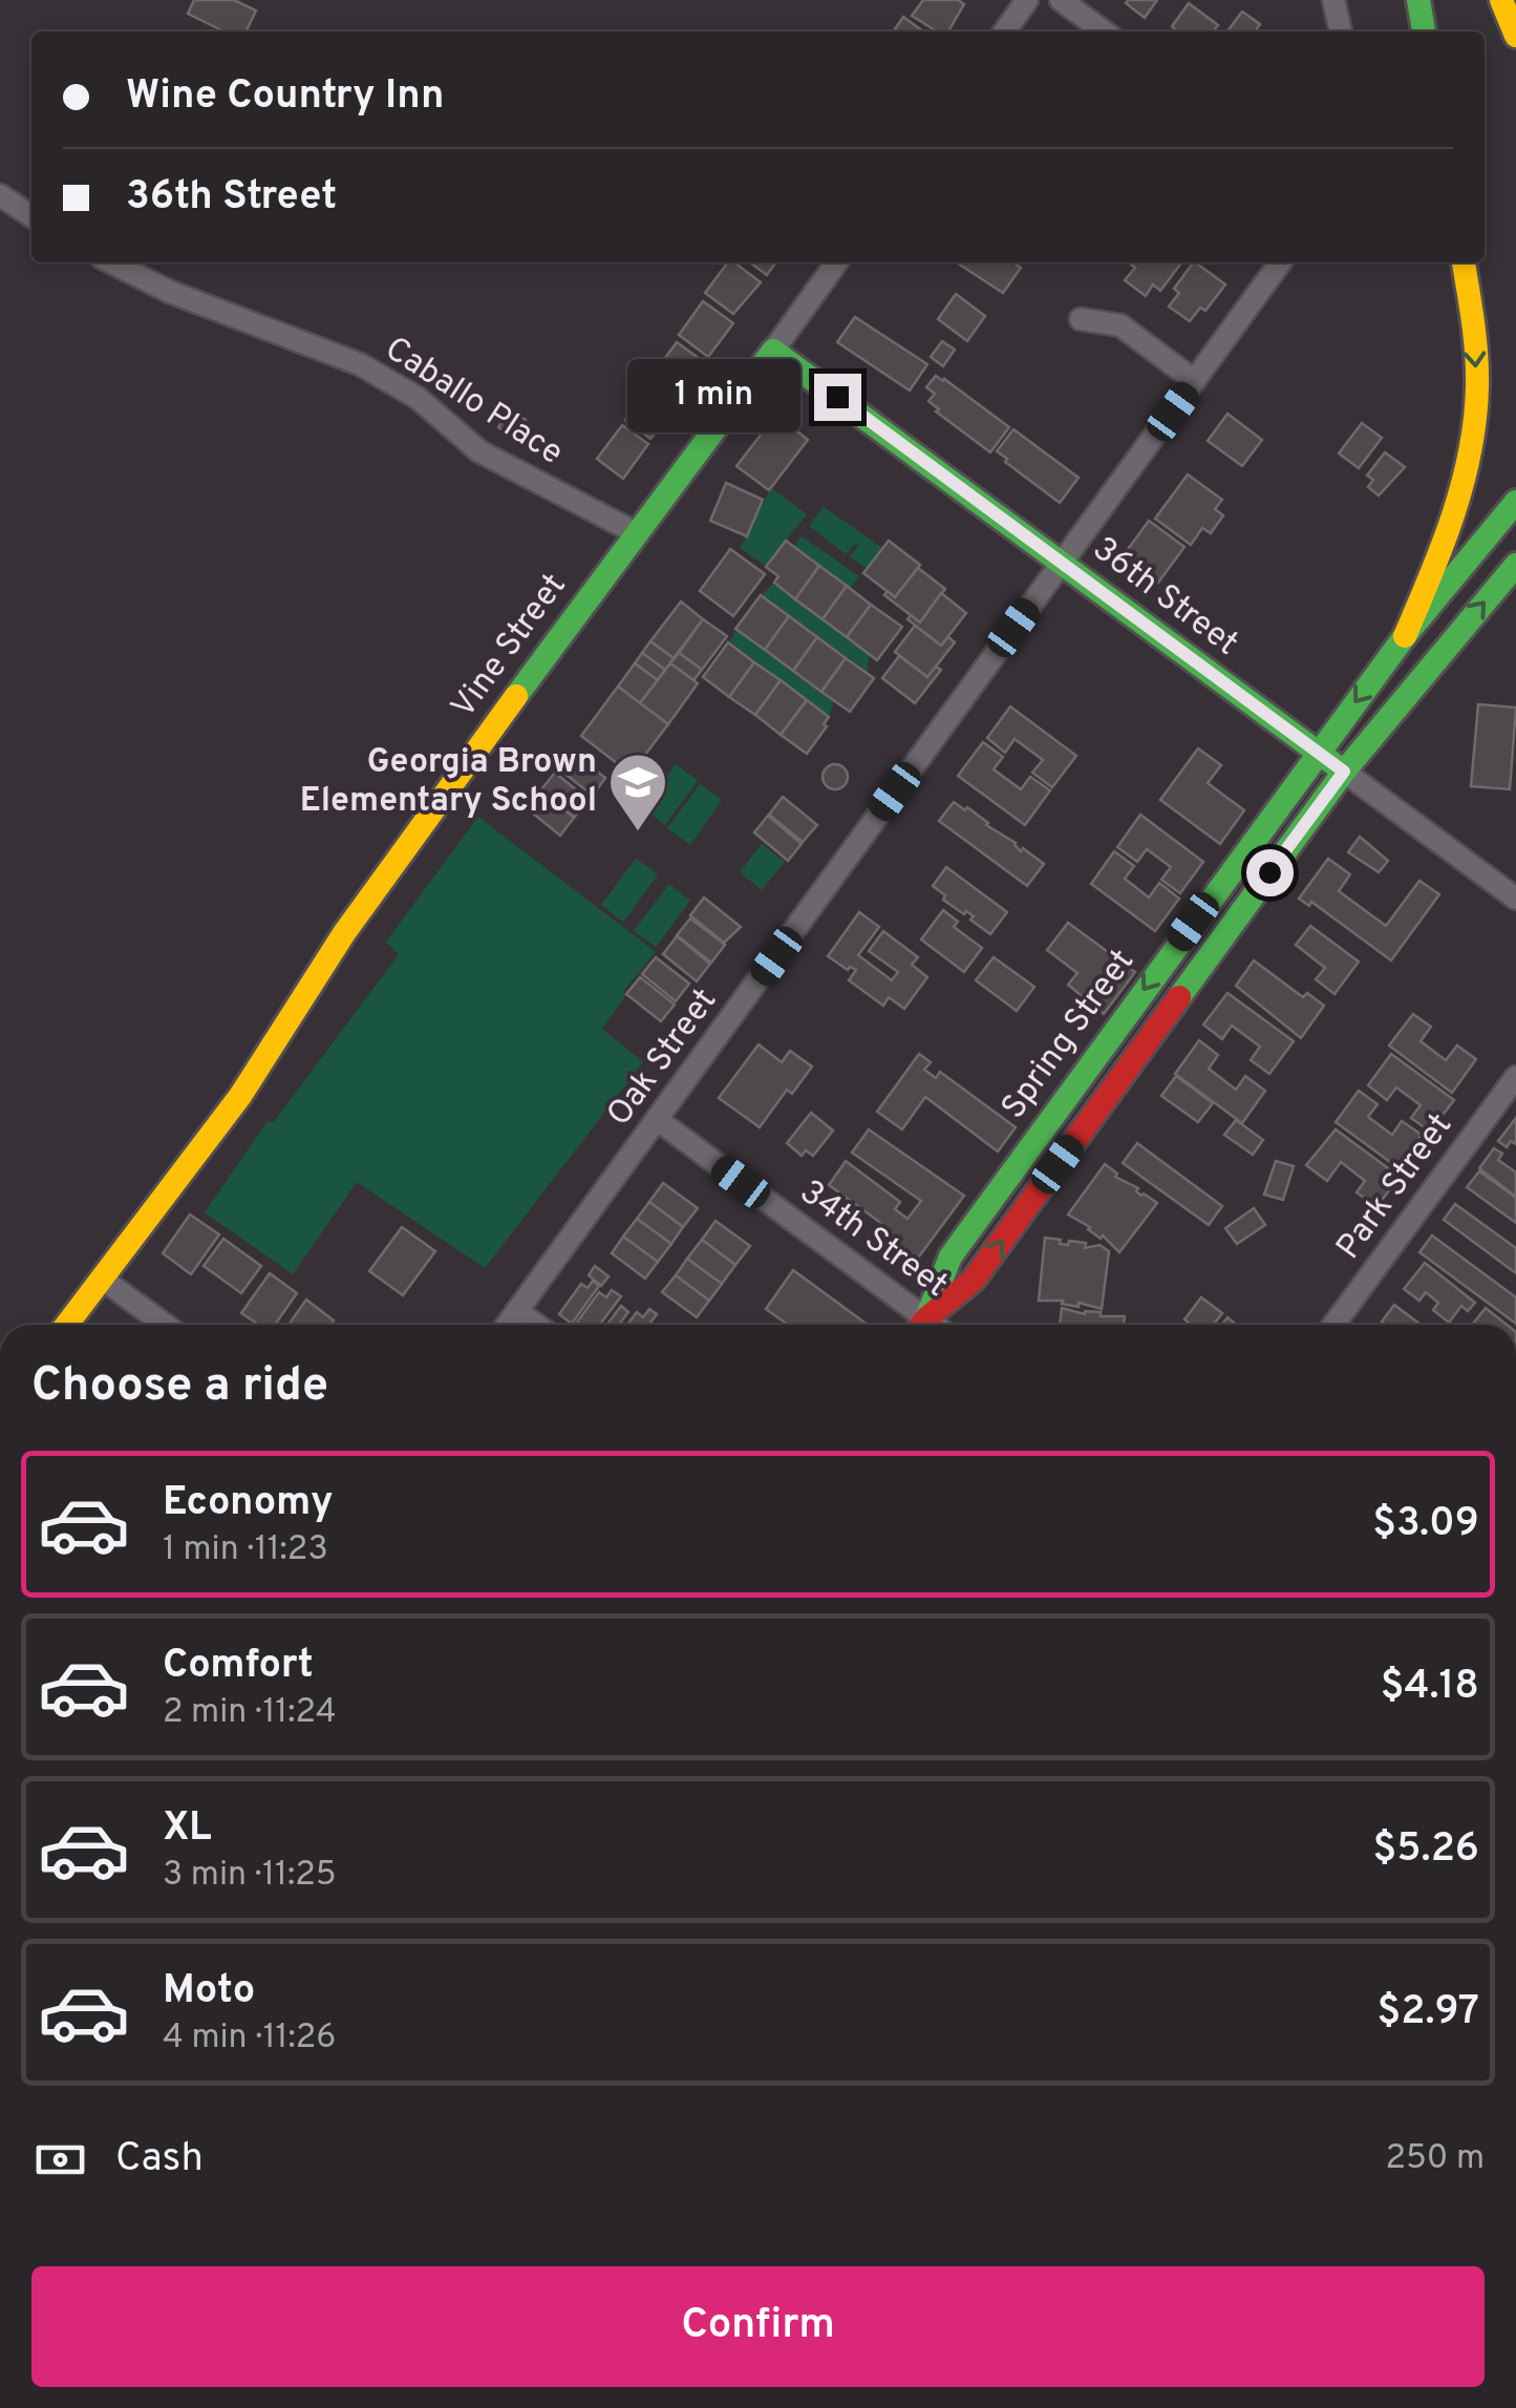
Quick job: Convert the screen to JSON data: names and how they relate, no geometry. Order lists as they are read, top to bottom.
{
  "streets": {
    "main road": ["36th Street", "Vine Street", "Spring Street"],
    "street": [
      "Caballo Place",
      "Oak Street",
      "Park Street",
      "34th Street"
    ]
  },
  "crossings": [
    ["Caballo Place", "Vine Street"],
    ["36th Street", "Vine Street"],
    ["36th Street", "Spring Street"],
    ["36th Street", "Oak Street"],
    ["Oak Street", "34th Street"]
  ],
  "places": {
    "school or university": ["Georgia Brown Elementary School"]
  },
  "page": {
    "banner": ["Wine Country Inn", "36th Street"],
    "bubble": "1 min",
    "heading": "Choose a ride",
    "list": [
      {
        "name": "Economy",
        "note": "1 min · 11:23",
        "value": "$3.09"
      },
      {
        "name": "Comfort",
        "note": "2 min · 11:24",
        "value": "$4.18"
      },
      {
        "name": "XL",
        "note": "3 min · 11:25",
        "value": "$5.26"
      },
      {
        "name": "Moto",
        "note": "4 min · 11:26",
        "value": "$2.97"
      }
    ],
    "pay": ["Cash", "250 m"],
    "buttons": "Confirm"
  }
}
